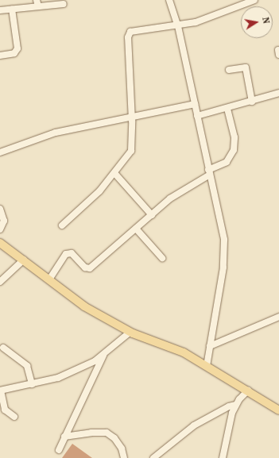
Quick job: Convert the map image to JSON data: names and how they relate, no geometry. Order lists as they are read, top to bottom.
{
  "north": "right"
}
